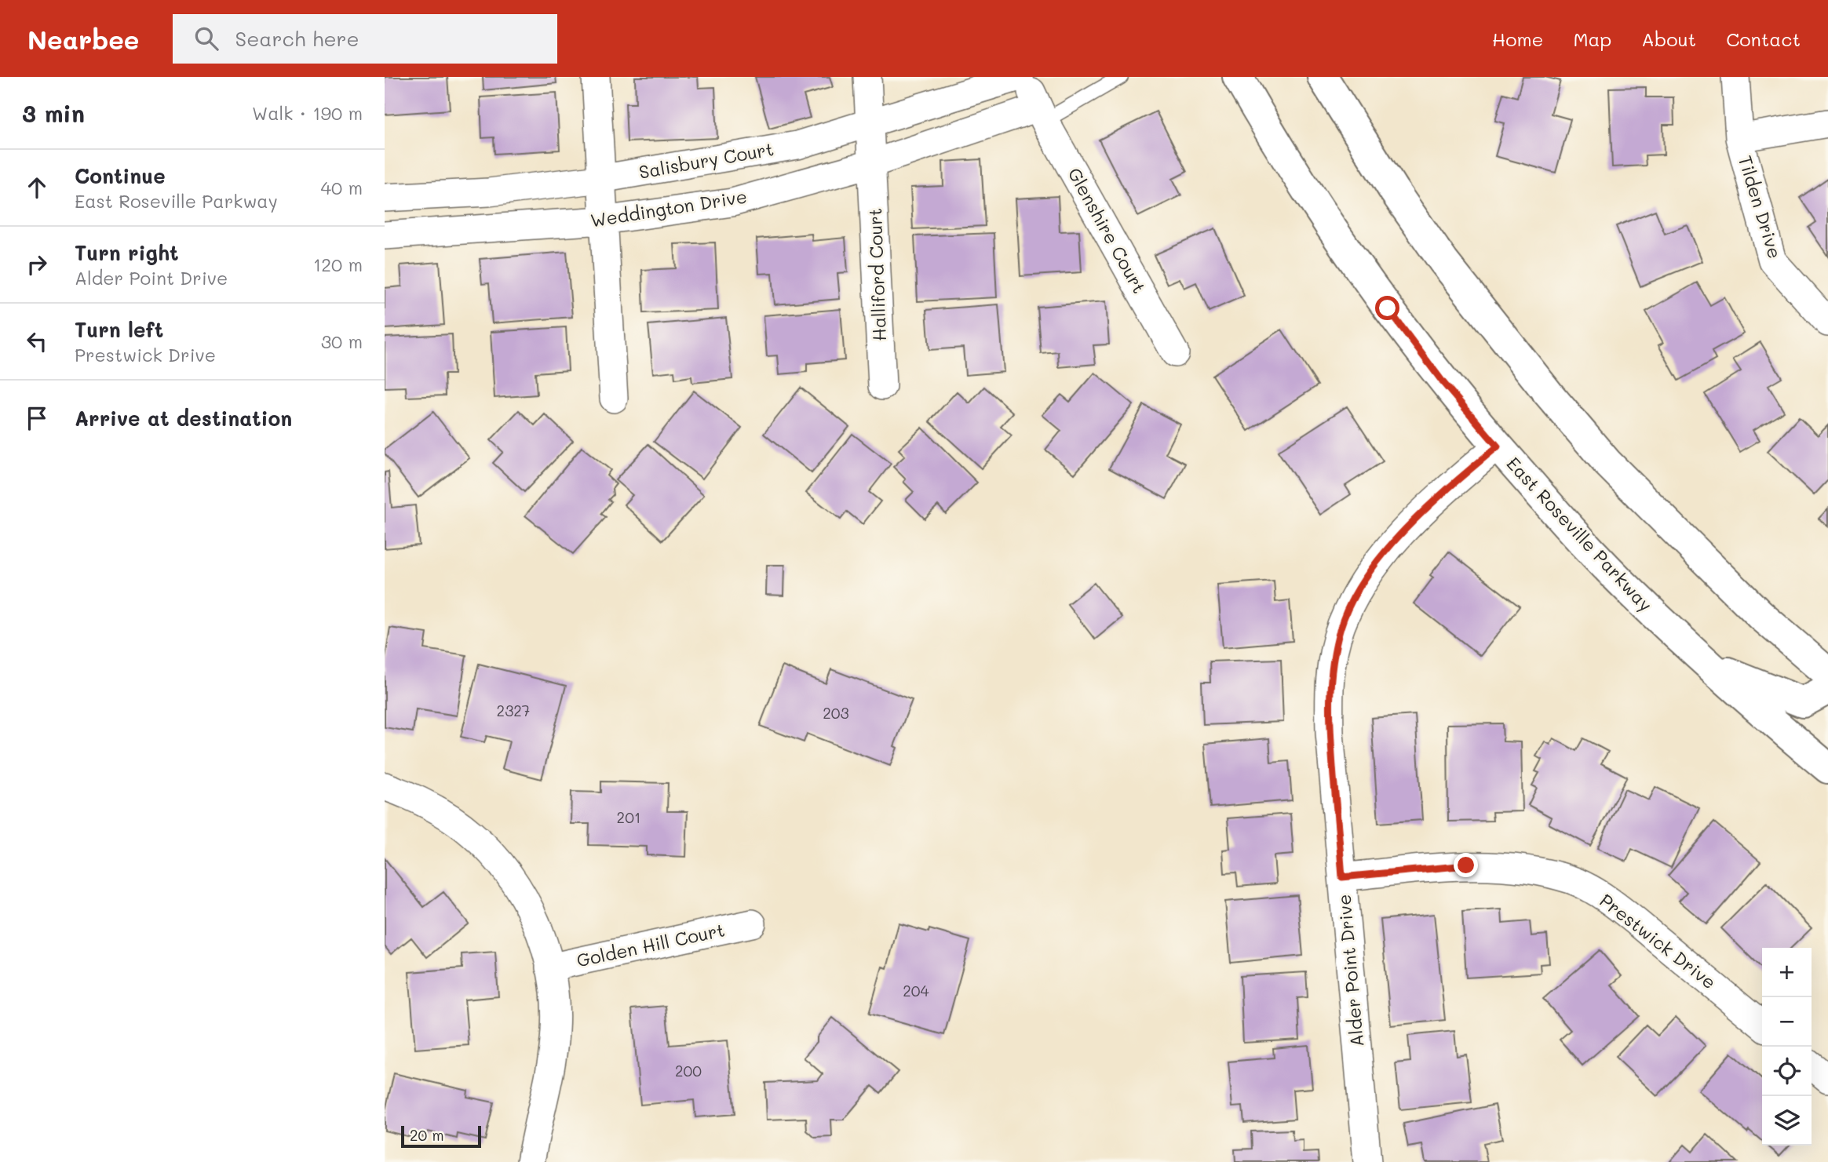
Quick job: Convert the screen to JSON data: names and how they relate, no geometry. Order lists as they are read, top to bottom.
{
  "streets": {
    "main road": ["East Roseville Parkway"],
    "street": [
      "Salisbury Court",
      "Tilden Drive",
      "Weddington Drive",
      "Glenshire Court",
      "Halliford Court",
      "Prestwick Drive",
      "Golden Hill Court",
      "Alder Point Drive"
    ]
  },
  "crossings": [
    ["Salisbury Court", "Halliford Court"],
    ["Weddington Drive", "Glenshire Court"],
    ["Weddington Drive", "Halliford Court"],
    ["East Roseville Parkway", "Alder Point Drive"],
    ["Prestwick Drive", "Alder Point Drive"]
  ],
  "house_numbers": [
    "2327",
    "203",
    "201",
    "204",
    "200"
  ],
  "scale_bar": "20 m",
  "page": {
    "header": "Nearbee",
    "search": "Search here",
    "nav": [
      "Home",
      "Map",
      "About",
      "Contact"
    ],
    "heading": ["3 min", "Walk · 190 m"],
    "list": [
      ["Continue", "East Roseville Parkway", "40 m"],
      ["Turn right", "Alder Point Drive", "120 m"],
      ["Turn left", "Prestwick Drive", "30 m"],
      "Arrive at destination"
    ],
    "map_buttons": ["+", "−"],
    "scale": "20 m"
  }
}
